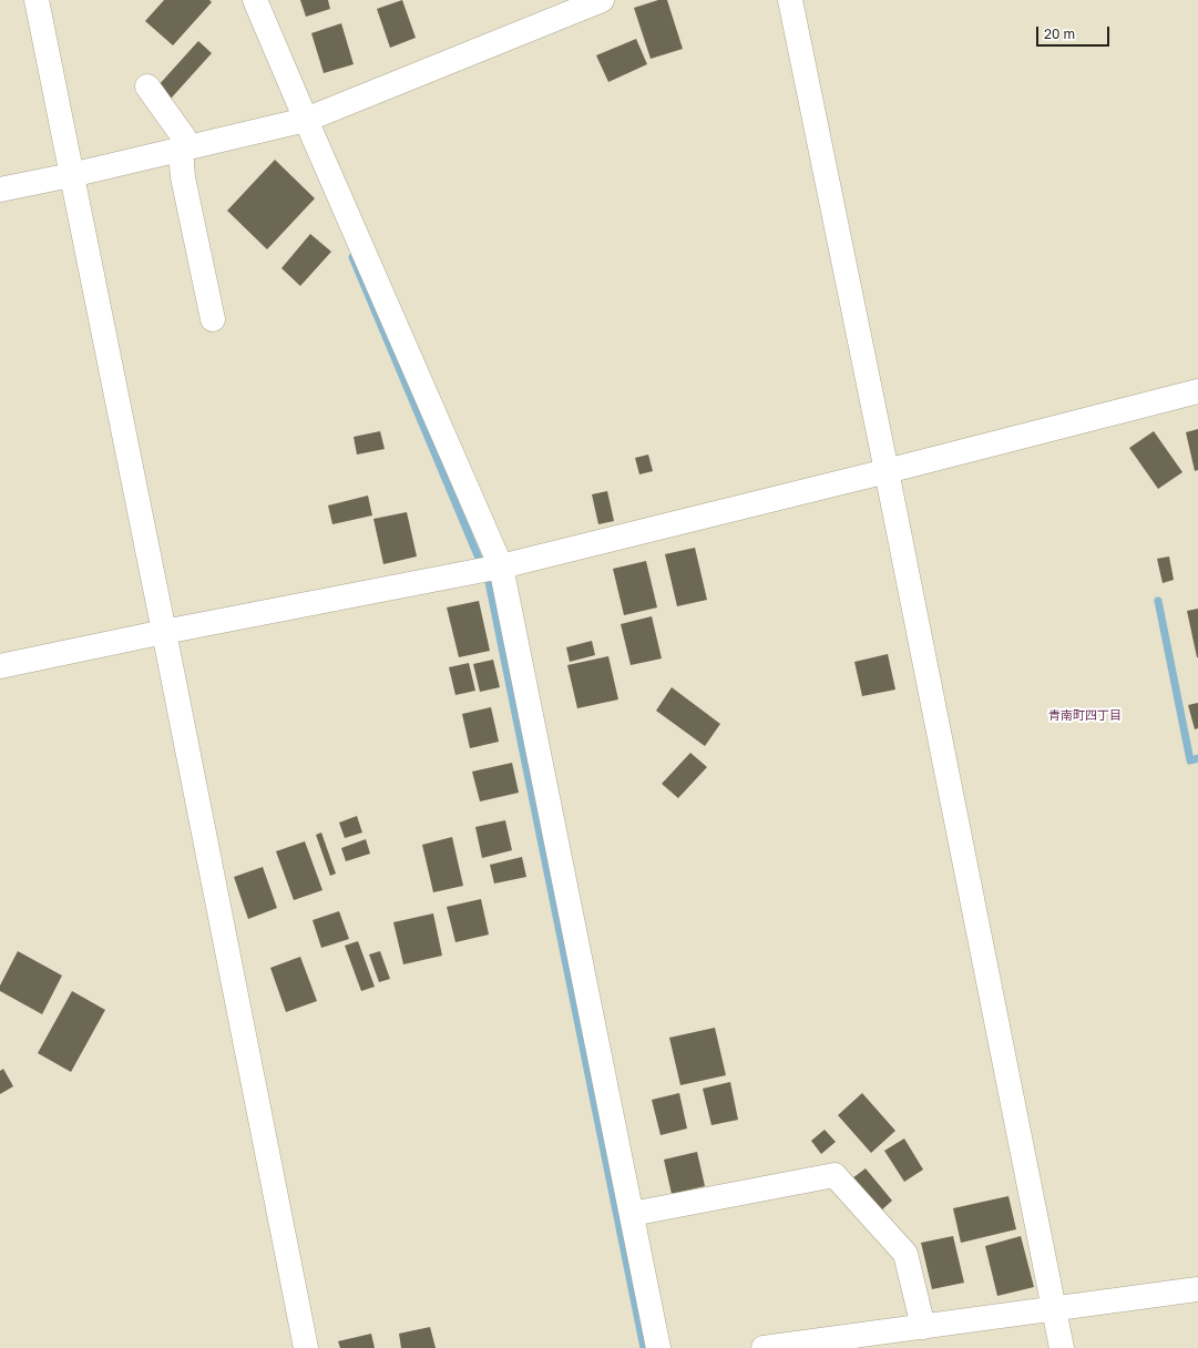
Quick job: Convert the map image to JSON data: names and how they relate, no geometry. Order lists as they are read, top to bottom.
{
  "districts": ["青南町四丁目"],
  "scale_bar": "20 m"
}
